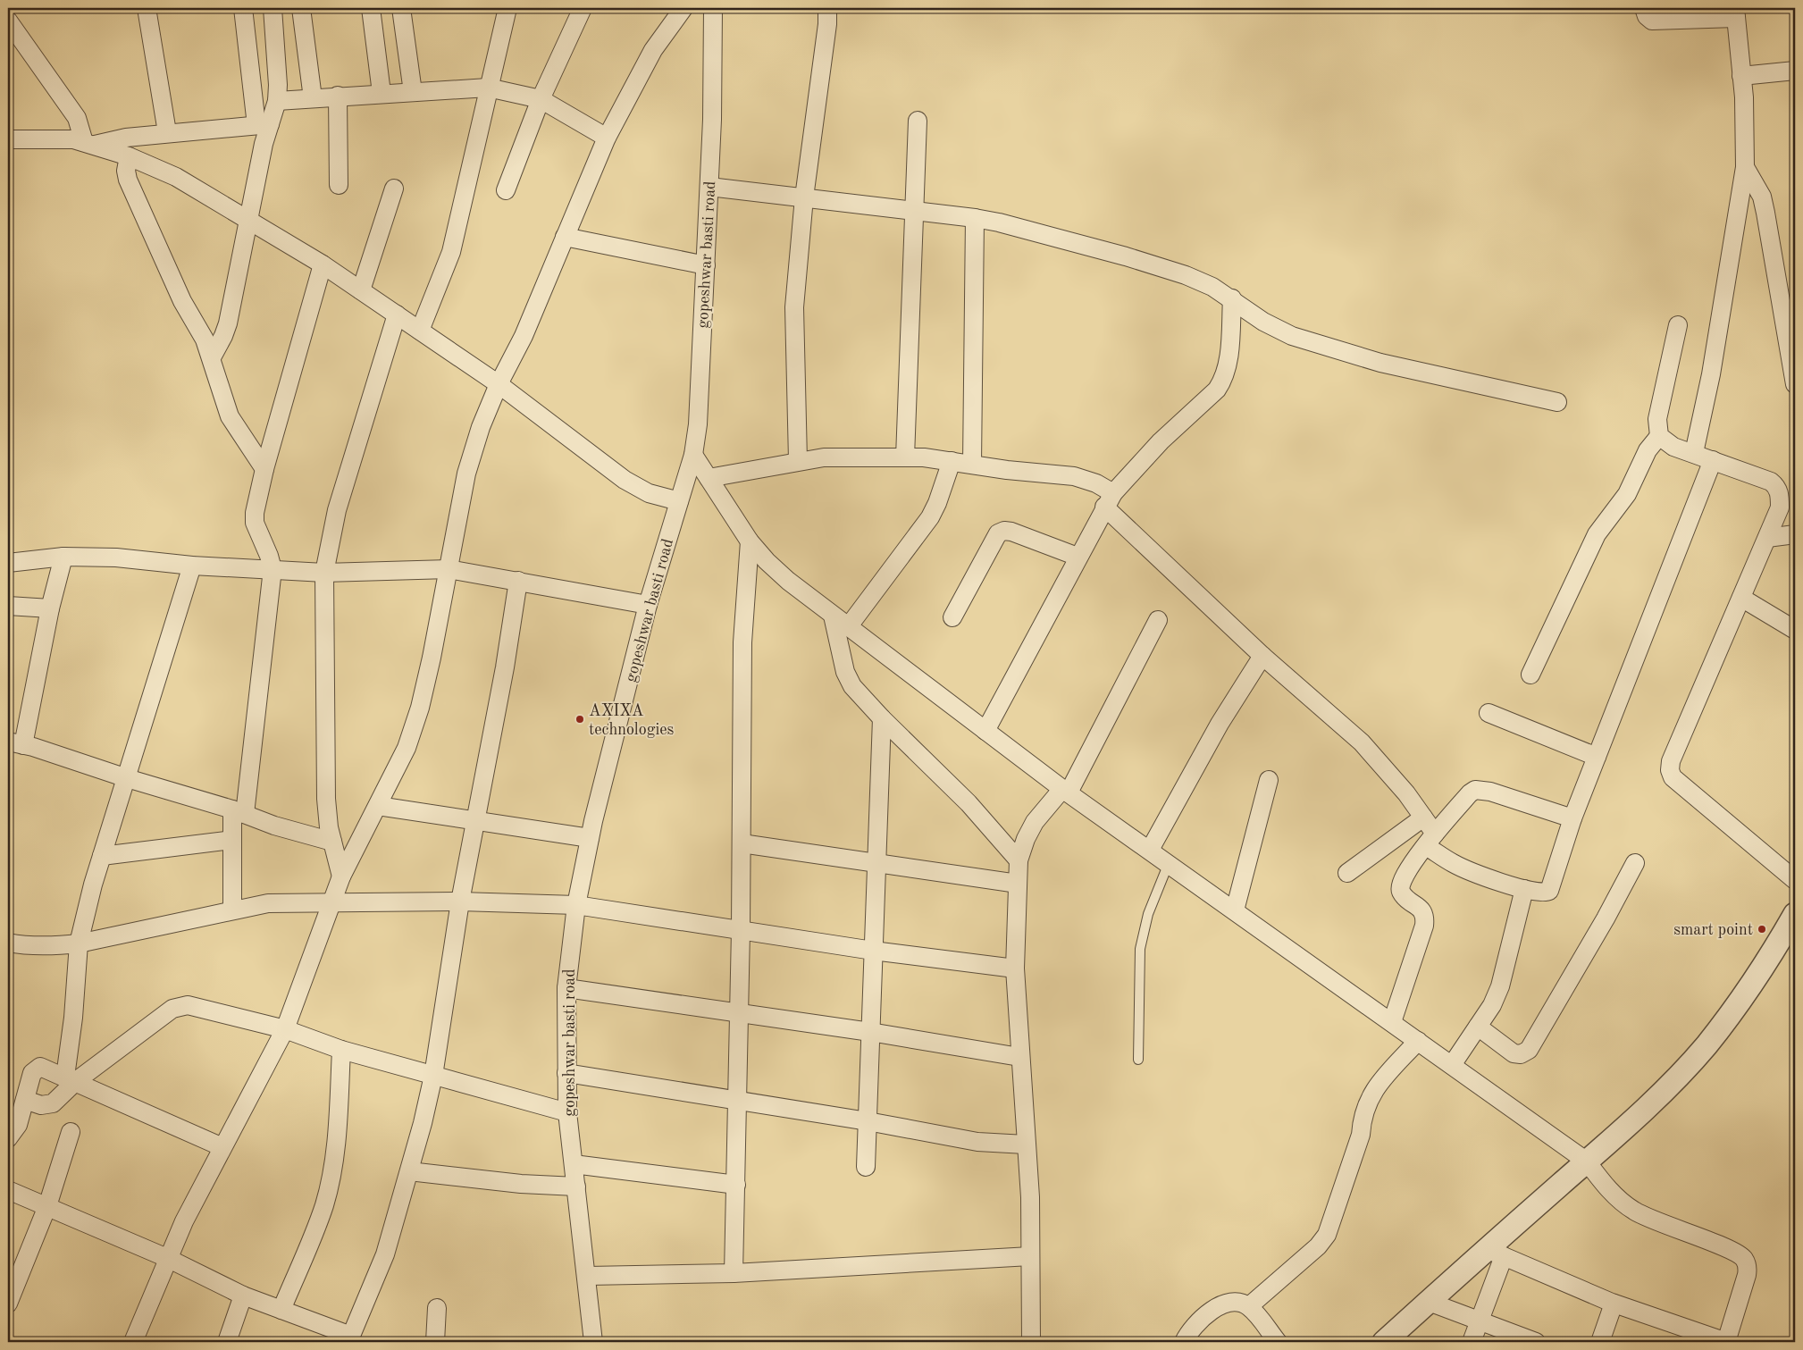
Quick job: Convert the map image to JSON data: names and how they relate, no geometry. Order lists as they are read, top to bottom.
{
  "streets": {
    "street": ["gopeshwar basti road"]
  },
  "places": ["AXIXA technologies", "smart point"]
}
